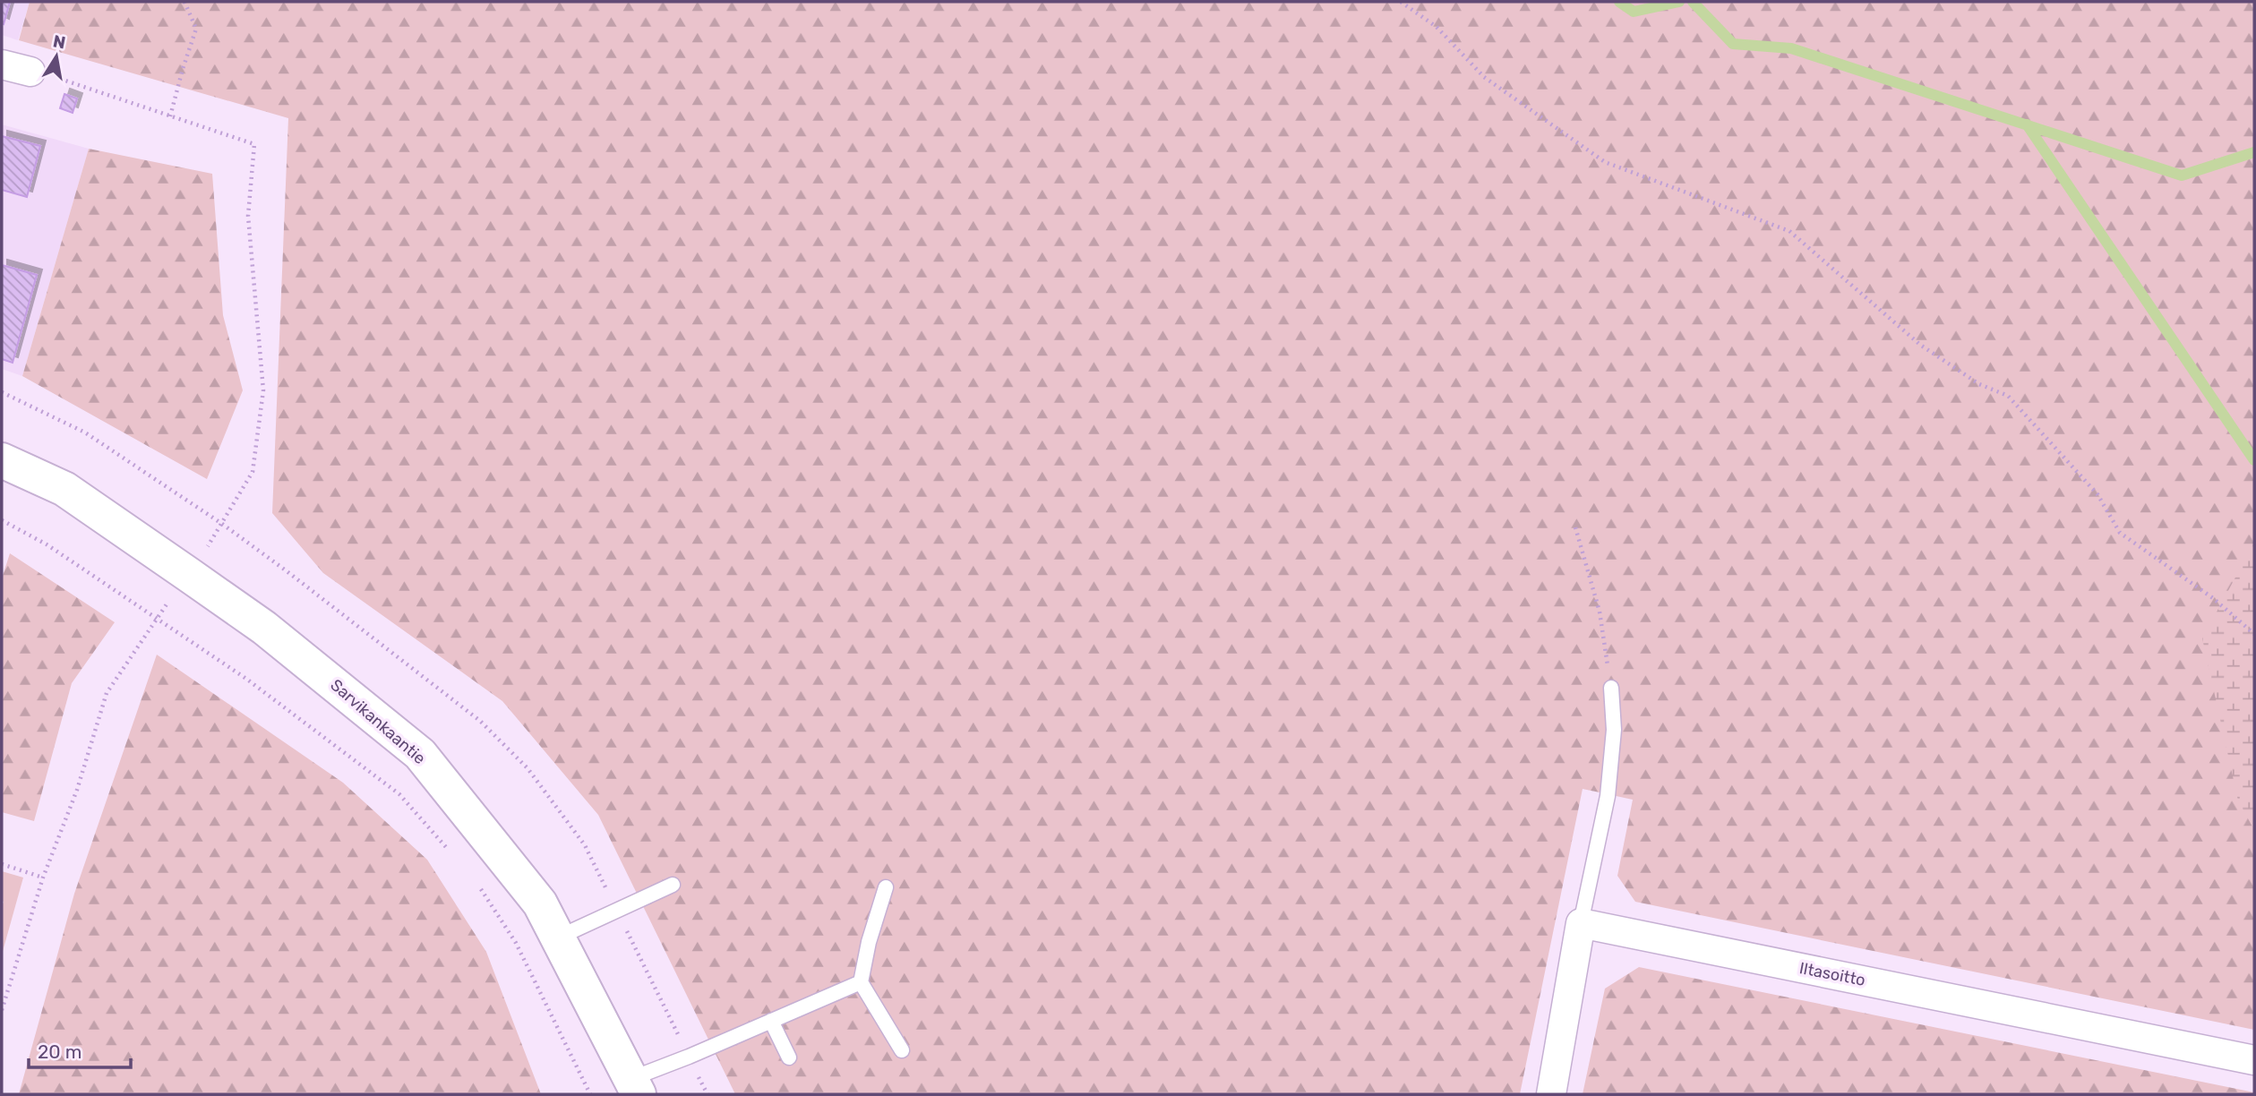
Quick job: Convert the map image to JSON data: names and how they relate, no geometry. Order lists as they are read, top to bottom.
{
  "streets": {
    "street": ["Sarvikankaantie", "Iltasoitto"]
  },
  "scale_bar": "20 m",
  "north": "top"
}
